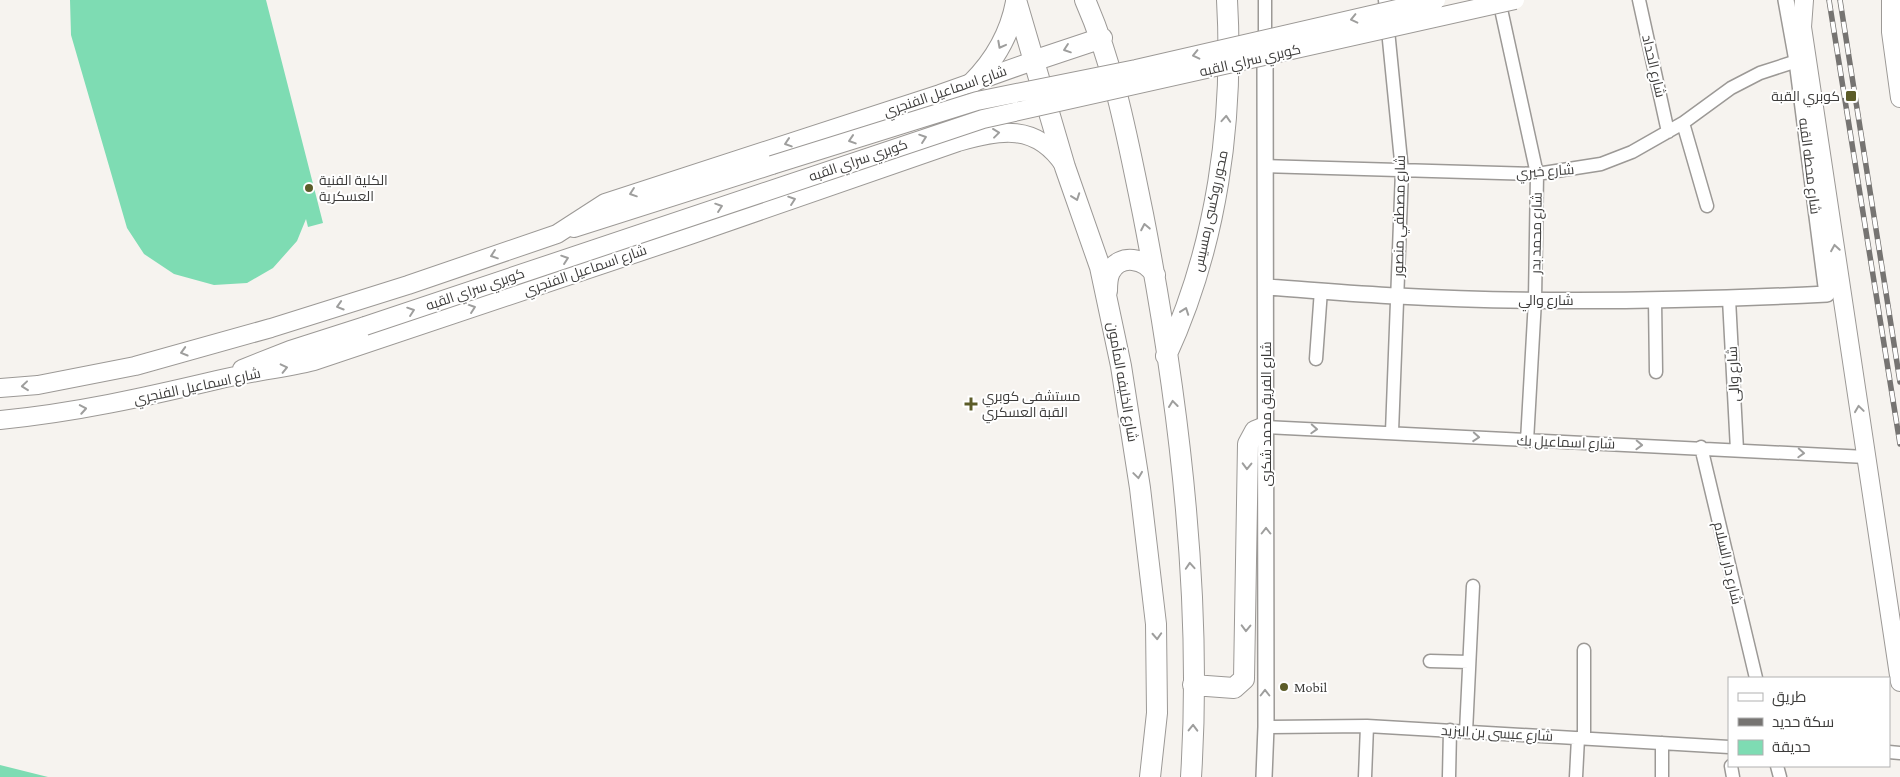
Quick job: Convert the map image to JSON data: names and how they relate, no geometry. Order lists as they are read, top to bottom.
{
  "streets": {
    "main road": [
      "كوبري سراي القبه",
      "شارع اسماعيل الفنجري",
      "محور روكسى رمسيس",
      "شارع الخليفه المأمون"
    ],
    "street": [
      "شارع الحداد",
      "شارع محطه القبه",
      "شارع خيري",
      "شارع مصطفي منصور",
      "شارع محمد بدر",
      "شارع والي",
      "شارع والى",
      "شارع الفريق محمد شكرى",
      "شارع اسماعيل بك",
      "شارع دار السلام",
      "شارع عيسى بن اليزيد"
    ]
  },
  "crossings": [
    ["كوبري سراي القبه", "شارع اسماعيل الفنجري"],
    ["كوبري سراي القبه", "شارع محمد بدر"],
    ["شارع الحداد", "شارع خيري"],
    ["شارع اسماعيل الفنجري", "شارع الخليفه المأمون"],
    ["شارع محطه القبه", "شارع خيري"],
    ["شارع محطه القبه", "شارع والي"],
    ["شارع خيري", "شارع مصطفي منصور"],
    ["شارع خيري", "شارع محمد بدر"],
    ["شارع خيري", "شارع الفريق محمد شكرى"],
    ["شارع مصطفي منصور", "شارع والي"],
    ["شارع مصطفي منصور", "شارع اسماعيل بك"],
    ["شارع محمد بدر", "شارع والي"],
    ["شارع محمد بدر", "شارع اسماعيل بك"],
    ["شارع والي", "شارع والى"],
    ["شارع والي", "شارع الفريق محمد شكرى"],
    ["شارع والى", "شارع اسماعيل بك"],
    ["شارع الفريق محمد شكرى", "شارع اسماعيل بك"],
    ["شارع الفريق محمد شكرى", "شارع عيسى بن اليزيد"],
    ["شارع اسماعيل بك", "شارع دار السلام"]
  ],
  "one_way": ["شارع الفريق محمد شكرى", "شارع اسماعيل بك"],
  "places": {
    "transit": ["كوبري القبة"],
    "other": ["الكلية الفنية العسكرية", "Mobil"],
    "health": ["مستشفى كوبري القبة العسكري"]
  },
  "legend": ["طريق", "سكة حديد", "حديقة"]
}
